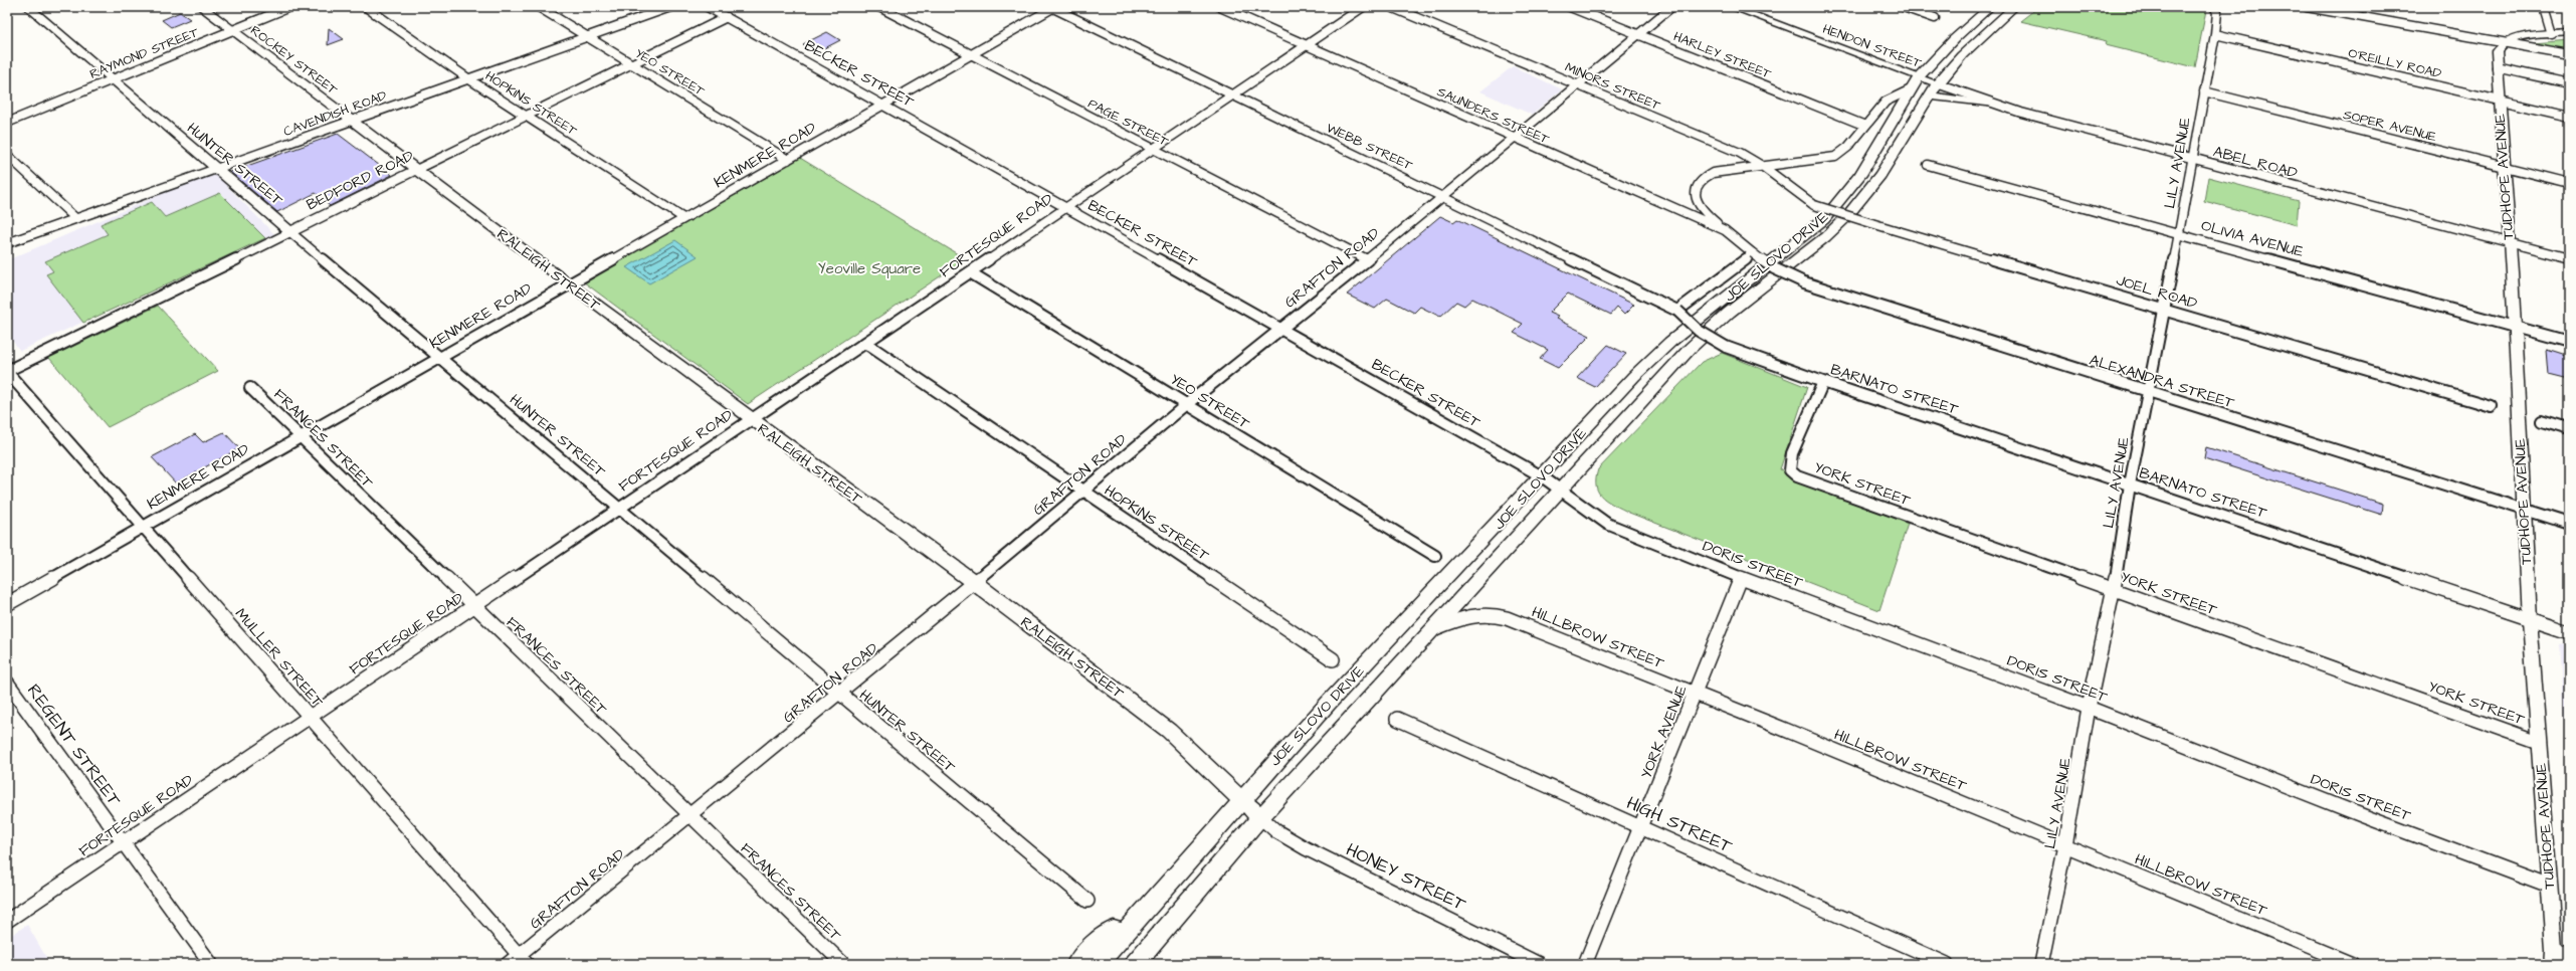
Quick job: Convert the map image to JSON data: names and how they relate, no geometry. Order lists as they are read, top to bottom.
{
  "streets": {
    "main road": [
      "ROCKEY STREET",
      "HUNTER STREET",
      "BEDFORD ROAD",
      "JOE SLOVO DRIVE",
      "RALEIGH STREET"
    ],
    "street": [
      "HENDON STREET",
      "RAYMOND STREET",
      "HARLEY STREET",
      "O'REILLY ROAD",
      "YEO STREET",
      "BECKER STREET",
      "MINORS STREET",
      "HOPKINS STREET",
      "CAVENDISH ROAD",
      "SAUNDERS STREET",
      "PAGE STREET",
      "SOPER AVENUE",
      "WEBB STREET",
      "KENMERE ROAD",
      "ABEL ROAD",
      "LILY AVENUE",
      "TUDHOPE AVENUE",
      "FORTESQUE ROAD",
      "OLIVIA AVENUE",
      "GRAFTON ROAD",
      "JOEL ROAD",
      "ALEXANDRA STREET",
      "BARNATO STREET",
      "FRANCES STREET",
      "YORK STREET",
      "DORIS STREET",
      "HILLBROW STREET",
      "MULLER STREET",
      "YORK AVENUE",
      "REGENT STREET",
      "HIGH STREET",
      "HONEY STREET"
    ]
  },
  "crossings": [
    ["HENDON STREET", "ABEL ROAD"],
    ["HENDON STREET", "JOE SLOVO DRIVE"],
    ["RAYMOND STREET", "ROCKEY STREET"],
    ["RAYMOND STREET", "HUNTER STREET"],
    ["HARLEY STREET", "GRAFTON ROAD"],
    ["ROCKEY STREET", "CAVENDISH ROAD"],
    ["ROCKEY STREET", "RALEIGH STREET"],
    ["O'REILLY ROAD", "LILY AVENUE"],
    ["O'REILLY ROAD", "TUDHOPE AVENUE"],
    ["YEO STREET", "CAVENDISH ROAD"],
    ["YEO STREET", "KENMERE ROAD"],
    ["YEO STREET", "BEDFORD ROAD"],
    ["YEO STREET", "FORTESQUE ROAD"],
    ["YEO STREET", "GRAFTON ROAD"],
    ["BECKER STREET", "KENMERE ROAD"],
    ["BECKER STREET", "BEDFORD ROAD"],
    ["BECKER STREET", "FORTESQUE ROAD"],
    ["BECKER STREET", "JOE SLOVO DRIVE"],
    ["BECKER STREET", "GRAFTON ROAD"],
    ["BECKER STREET", "DORIS STREET"],
    ["MINORS STREET", "GRAFTON ROAD"],
    ["MINORS STREET", "JOEL ROAD"],
    ["HOPKINS STREET", "CAVENDISH ROAD"],
    ["HOPKINS STREET", "KENMERE ROAD"],
    ["HOPKINS STREET", "BEDFORD ROAD"],
    ["HOPKINS STREET", "FORTESQUE ROAD"],
    ["HOPKINS STREET", "GRAFTON ROAD"],
    ["CAVENDISH ROAD", "HUNTER STREET"],
    ["CAVENDISH ROAD", "RALEIGH STREET"],
    ["SAUNDERS STREET", "FORTESQUE ROAD"],
    ["SAUNDERS STREET", "GRAFTON ROAD"],
    ["SAUNDERS STREET", "ALEXANDRA STREET"],
    ["PAGE STREET", "KENMERE ROAD"],
    ["PAGE STREET", "FORTESQUE ROAD"],
    ["PAGE STREET", "GRAFTON ROAD"],
    ["SOPER AVENUE", "LILY AVENUE"],
    ["SOPER AVENUE", "TUDHOPE AVENUE"],
    ["WEBB STREET", "KENMERE ROAD"],
    ["WEBB STREET", "FORTESQUE ROAD"],
    ["WEBB STREET", "GRAFTON ROAD"],
    ["WEBB STREET", "BARNATO STREET"],
    ["KENMERE ROAD", "HUNTER STREET"],
    ["KENMERE ROAD", "RALEIGH STREET"],
    ["KENMERE ROAD", "FRANCES STREET"],
    ["KENMERE ROAD", "MULLER STREET"],
    ["ABEL ROAD", "LILY AVENUE"],
    ["ABEL ROAD", "TUDHOPE AVENUE"],
    ["ABEL ROAD", "JOE SLOVO DRIVE"],
    ["LILY AVENUE", "OLIVIA AVENUE"],
    ["LILY AVENUE", "JOEL ROAD"],
    ["LILY AVENUE", "ALEXANDRA STREET"],
    ["LILY AVENUE", "BARNATO STREET"],
    ["LILY AVENUE", "YORK STREET"],
    ["LILY AVENUE", "DORIS STREET"],
    ["LILY AVENUE", "HILLBROW STREET"],
    ["HUNTER STREET", "BEDFORD ROAD"],
    ["HUNTER STREET", "FORTESQUE ROAD"],
    ["HUNTER STREET", "GRAFTON ROAD"],
    ["TUDHOPE AVENUE", "OLIVIA AVENUE"],
    ["TUDHOPE AVENUE", "ALEXANDRA STREET"],
    ["TUDHOPE AVENUE", "BARNATO STREET"],
    ["TUDHOPE AVENUE", "YORK STREET"],
    ["TUDHOPE AVENUE", "DORIS STREET"],
    ["BEDFORD ROAD", "RALEIGH STREET"],
    ["BEDFORD ROAD", "MULLER STREET"],
    ["FORTESQUE ROAD", "RALEIGH STREET"],
    ["FORTESQUE ROAD", "FRANCES STREET"],
    ["FORTESQUE ROAD", "MULLER STREET"],
    ["FORTESQUE ROAD", "REGENT STREET"],
    ["JOE SLOVO DRIVE", "RALEIGH STREET"],
    ["JOE SLOVO DRIVE", "DORIS STREET"],
    ["JOE SLOVO DRIVE", "HILLBROW STREET"],
    ["JOE SLOVO DRIVE", "HONEY STREET"],
    ["GRAFTON ROAD", "RALEIGH STREET"],
    ["GRAFTON ROAD", "FRANCES STREET"],
    ["GRAFTON ROAD", "MULLER STREET"],
    ["RALEIGH STREET", "HONEY STREET"],
    ["BARNATO STREET", "YORK STREET"],
    ["DORIS STREET", "YORK AVENUE"],
    ["HILLBROW STREET", "YORK AVENUE"],
    ["YORK AVENUE", "HIGH STREET"]
  ],
  "parks": ["Yeoville Square"]
}
